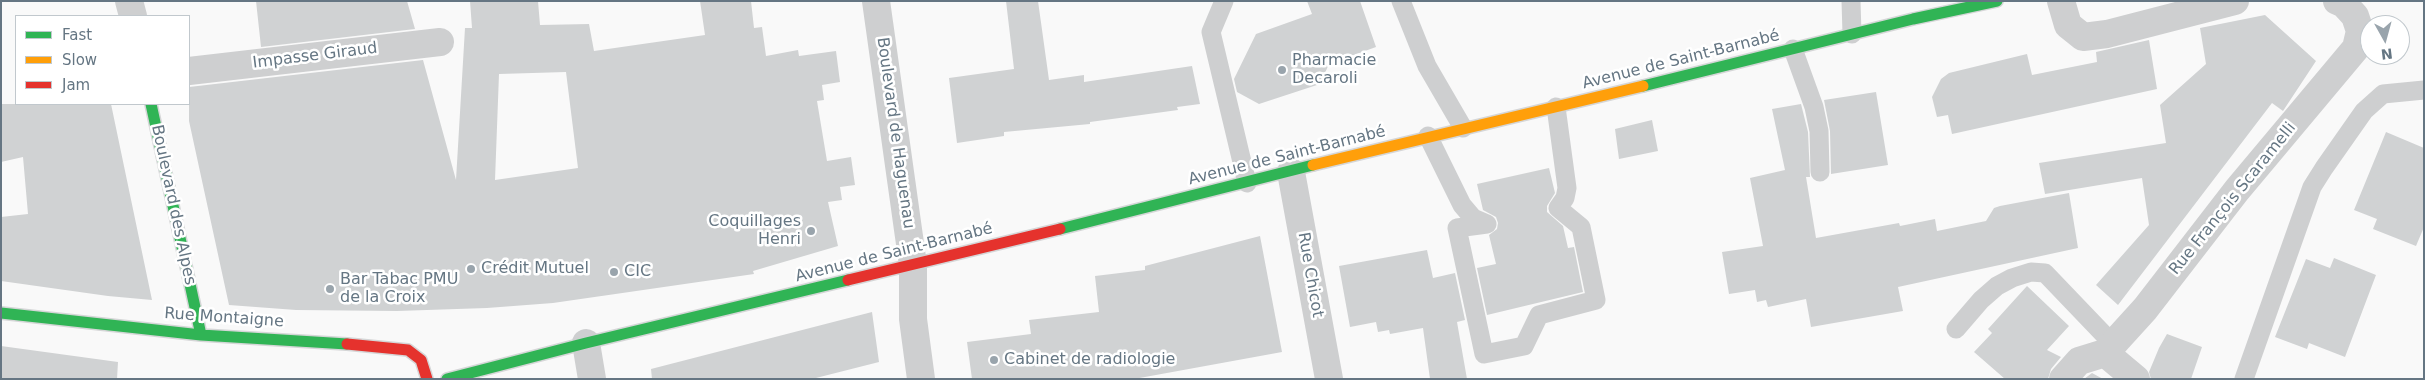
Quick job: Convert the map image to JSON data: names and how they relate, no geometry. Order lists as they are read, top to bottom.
{
  "streets": {
    "main road": ["Avenue de Saint-Barnabé", "Boulevard des Alpes", "Rue Montaigne"],
    "street": [
      "Impasse Giraud",
      "Boulevard de Haguenau",
      "Rue François Scaramelli",
      "Rue Chicot"
    ]
  },
  "crossings": [
    ["Avenue de Saint-Barnabé", "Boulevard de Haguenau"],
    ["Avenue de Saint-Barnabé", "Rue Chicot"],
    ["Boulevard des Alpes", "Rue Montaigne"]
  ],
  "places": [
    "Pharmacie Decaroli",
    "Coquillages Henri",
    "Crédit Mutuel",
    "CIC",
    "Bar Tabac PMU de la Croix",
    "Cabinet de radiologie"
  ],
  "legend": ["Fast", "Slow", "Jam"],
  "north": "bottom"
}
